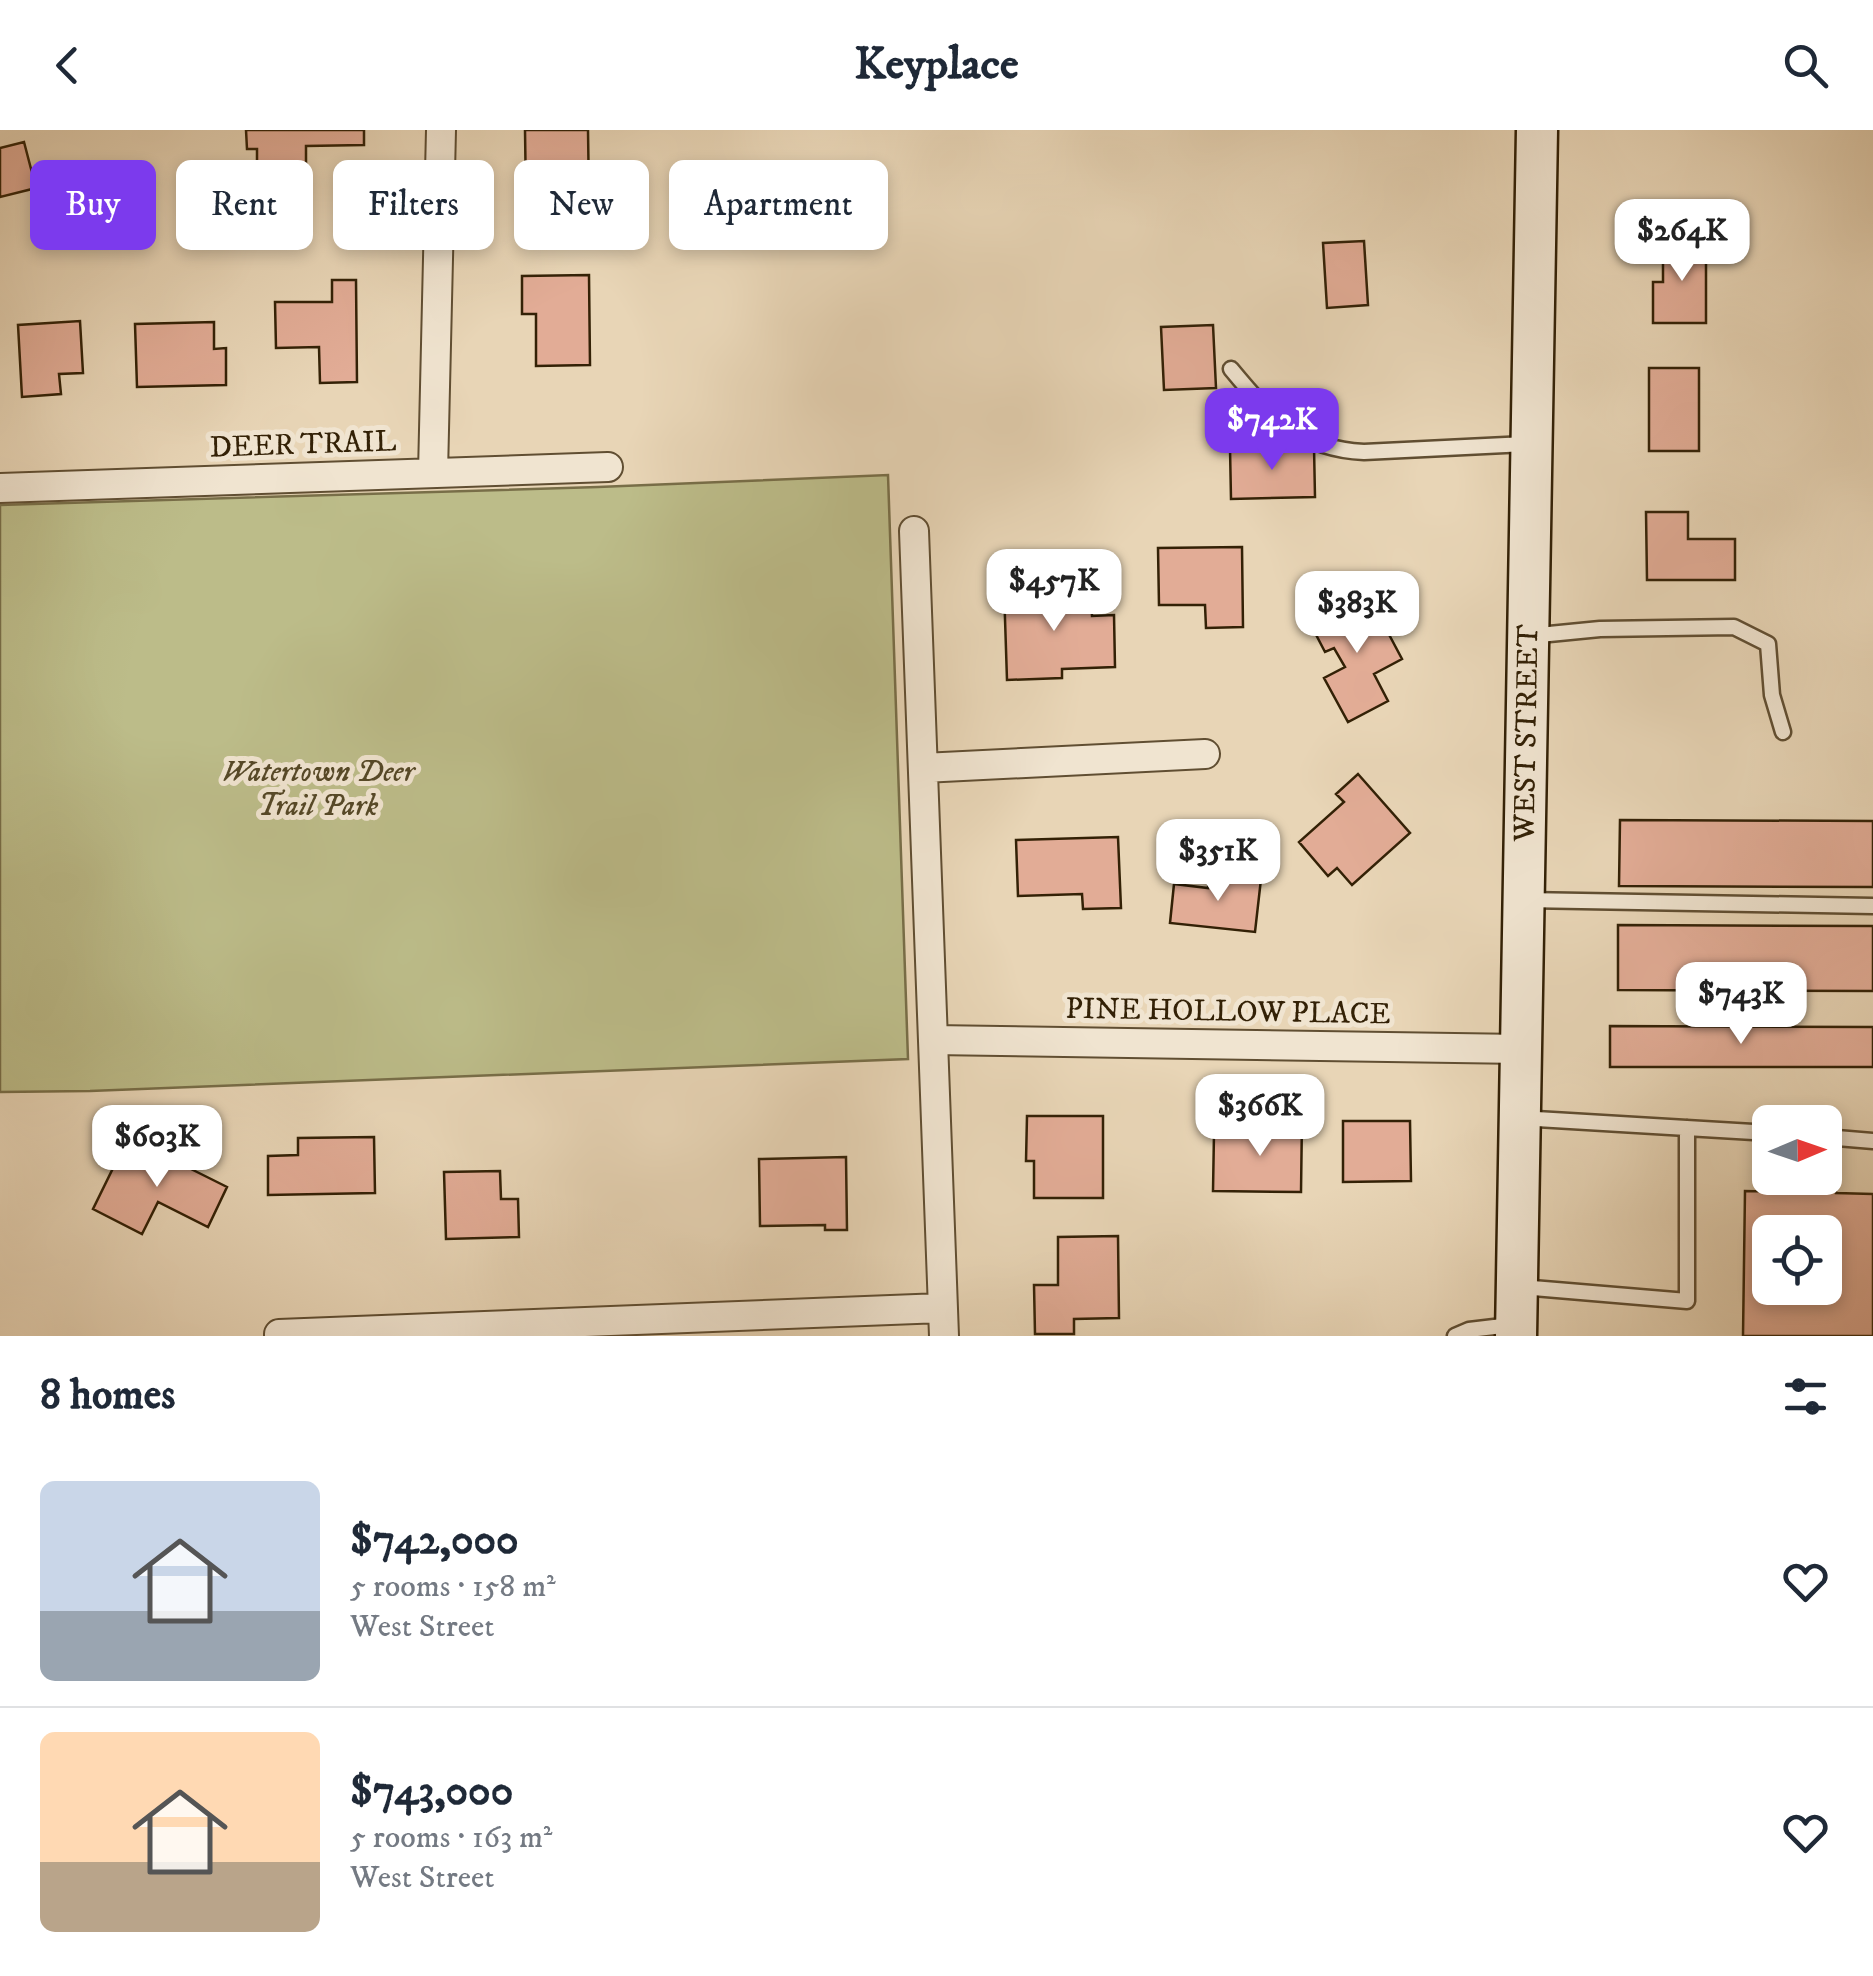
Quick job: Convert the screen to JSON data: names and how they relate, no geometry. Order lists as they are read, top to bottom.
{
  "streets": {
    "street": ["DEER TRAIL", "WEST STREET", "PINE HOLLOW PLACE"]
  },
  "crossings": [
    ["WEST STREET", "PINE HOLLOW PLACE"]
  ],
  "parks": ["Watertown Deer Trail Park"],
  "north": "right",
  "page": {
    "header": "Keyplace",
    "chip": [
      "Buy",
      "Rent",
      "Filters",
      "New",
      "Apartment"
    ],
    "price": [
      "$264K",
      "$742K",
      "$457K",
      "$383K",
      "$351K",
      "$743K",
      "$366K",
      "$603K"
    ],
    "heading": "8 homes",
    "list": [
      {
        "name": "$742,000",
        "note": "5 rooms · 158 m² · West Street"
      },
      {
        "name": "$743,000",
        "note": "5 rooms · 163 m² · West Street"
      }
    ]
  }
}
